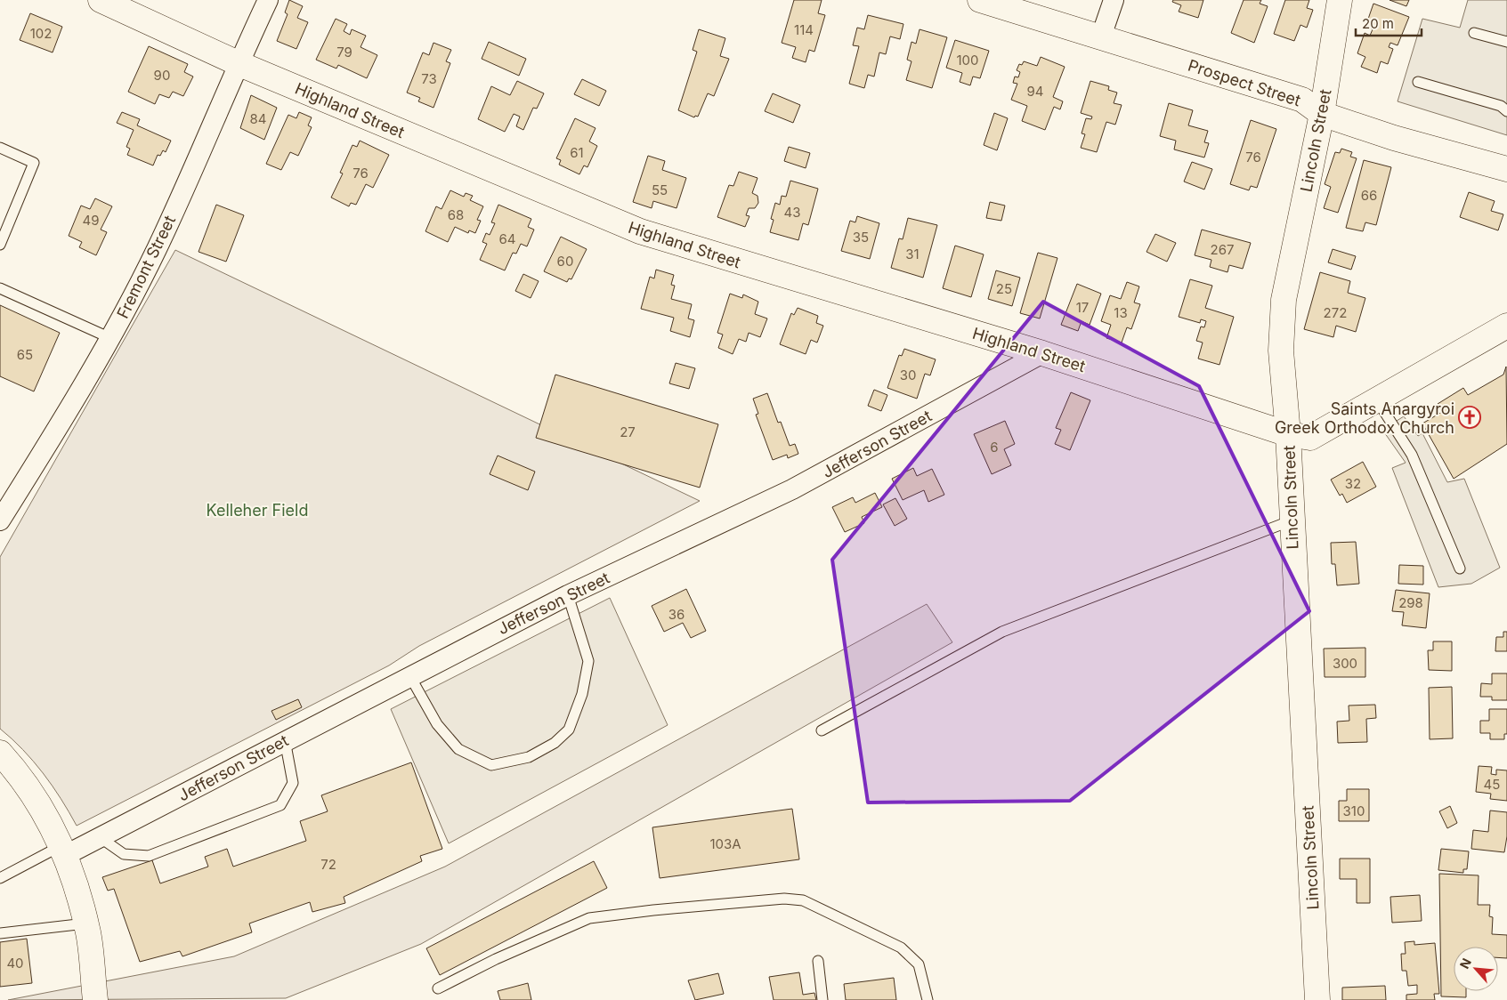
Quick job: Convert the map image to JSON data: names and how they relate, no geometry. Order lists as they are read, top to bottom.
{
  "streets": {
    "main road": ["Prospect Street", "Highland Street", "Lincoln Street"],
    "street": ["Fremont Street", "Jefferson Street"]
  },
  "crossings": [
    ["Prospect Street", "Lincoln Street"],
    ["Highland Street", "Lincoln Street"],
    ["Highland Street", "Fremont Street"],
    ["Highland Street", "Jefferson Street"]
  ],
  "parks": ["Kelleher Field"],
  "places": {
    "church": ["Saints Anargyroi Greek Orthodox Church"]
  },
  "house_numbers": [
    "114",
    "102",
    "79",
    "100",
    "90",
    "73",
    "94",
    "84",
    "61",
    "76",
    "76",
    "55",
    "66",
    "43",
    "68",
    "49",
    "35",
    "64",
    "267",
    "31",
    "60",
    "25",
    "17",
    "13",
    "272",
    "65",
    "30",
    "27",
    "6",
    "32",
    "298",
    "36",
    "300",
    "45",
    "310",
    "103A",
    "72",
    "40"
  ],
  "scale_bar": "20 m",
  "north": "top left"
}
